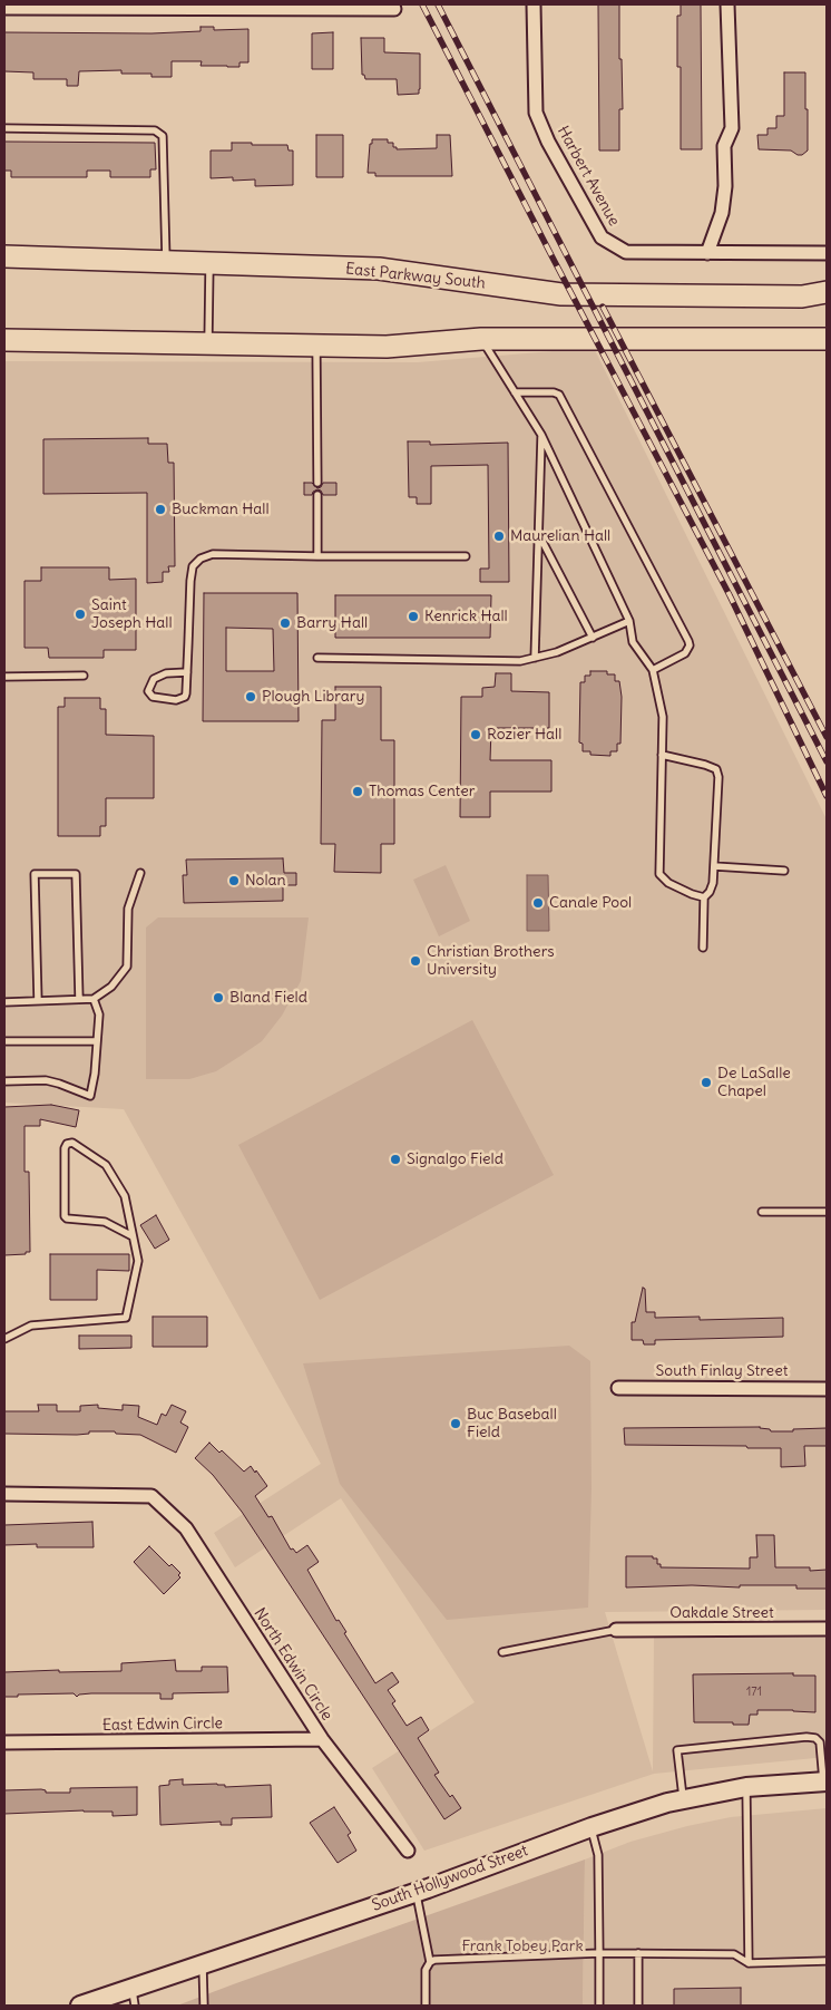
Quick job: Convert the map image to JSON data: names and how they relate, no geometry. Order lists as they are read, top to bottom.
{
  "streets": {
    "main road": ["East Parkway South", "South Hollywood Street"],
    "street": [
      "Harbert Avenue",
      "South Finlay Street",
      "Oakdale Street",
      "North Edwin Circle",
      "East Edwin Circle"
    ]
  },
  "crossings": [
    ["North Edwin Circle", "East Edwin Circle"]
  ],
  "parks": ["Frank Tobey Park"],
  "places": [
    "Buckman Hall",
    "Maurelian Hall",
    "Saint Joseph Hall",
    "Kenrick Hall",
    "Barry Hall",
    "Plough Library",
    "Rozier Hall",
    "Thomas Center",
    "Nolan",
    "Canale Pool",
    "Christian Brothers University",
    "Bland Field",
    "De LaSalle Chapel",
    "Signalgo Field",
    "Buc Baseball Field"
  ],
  "house_numbers": ["171"]
}
